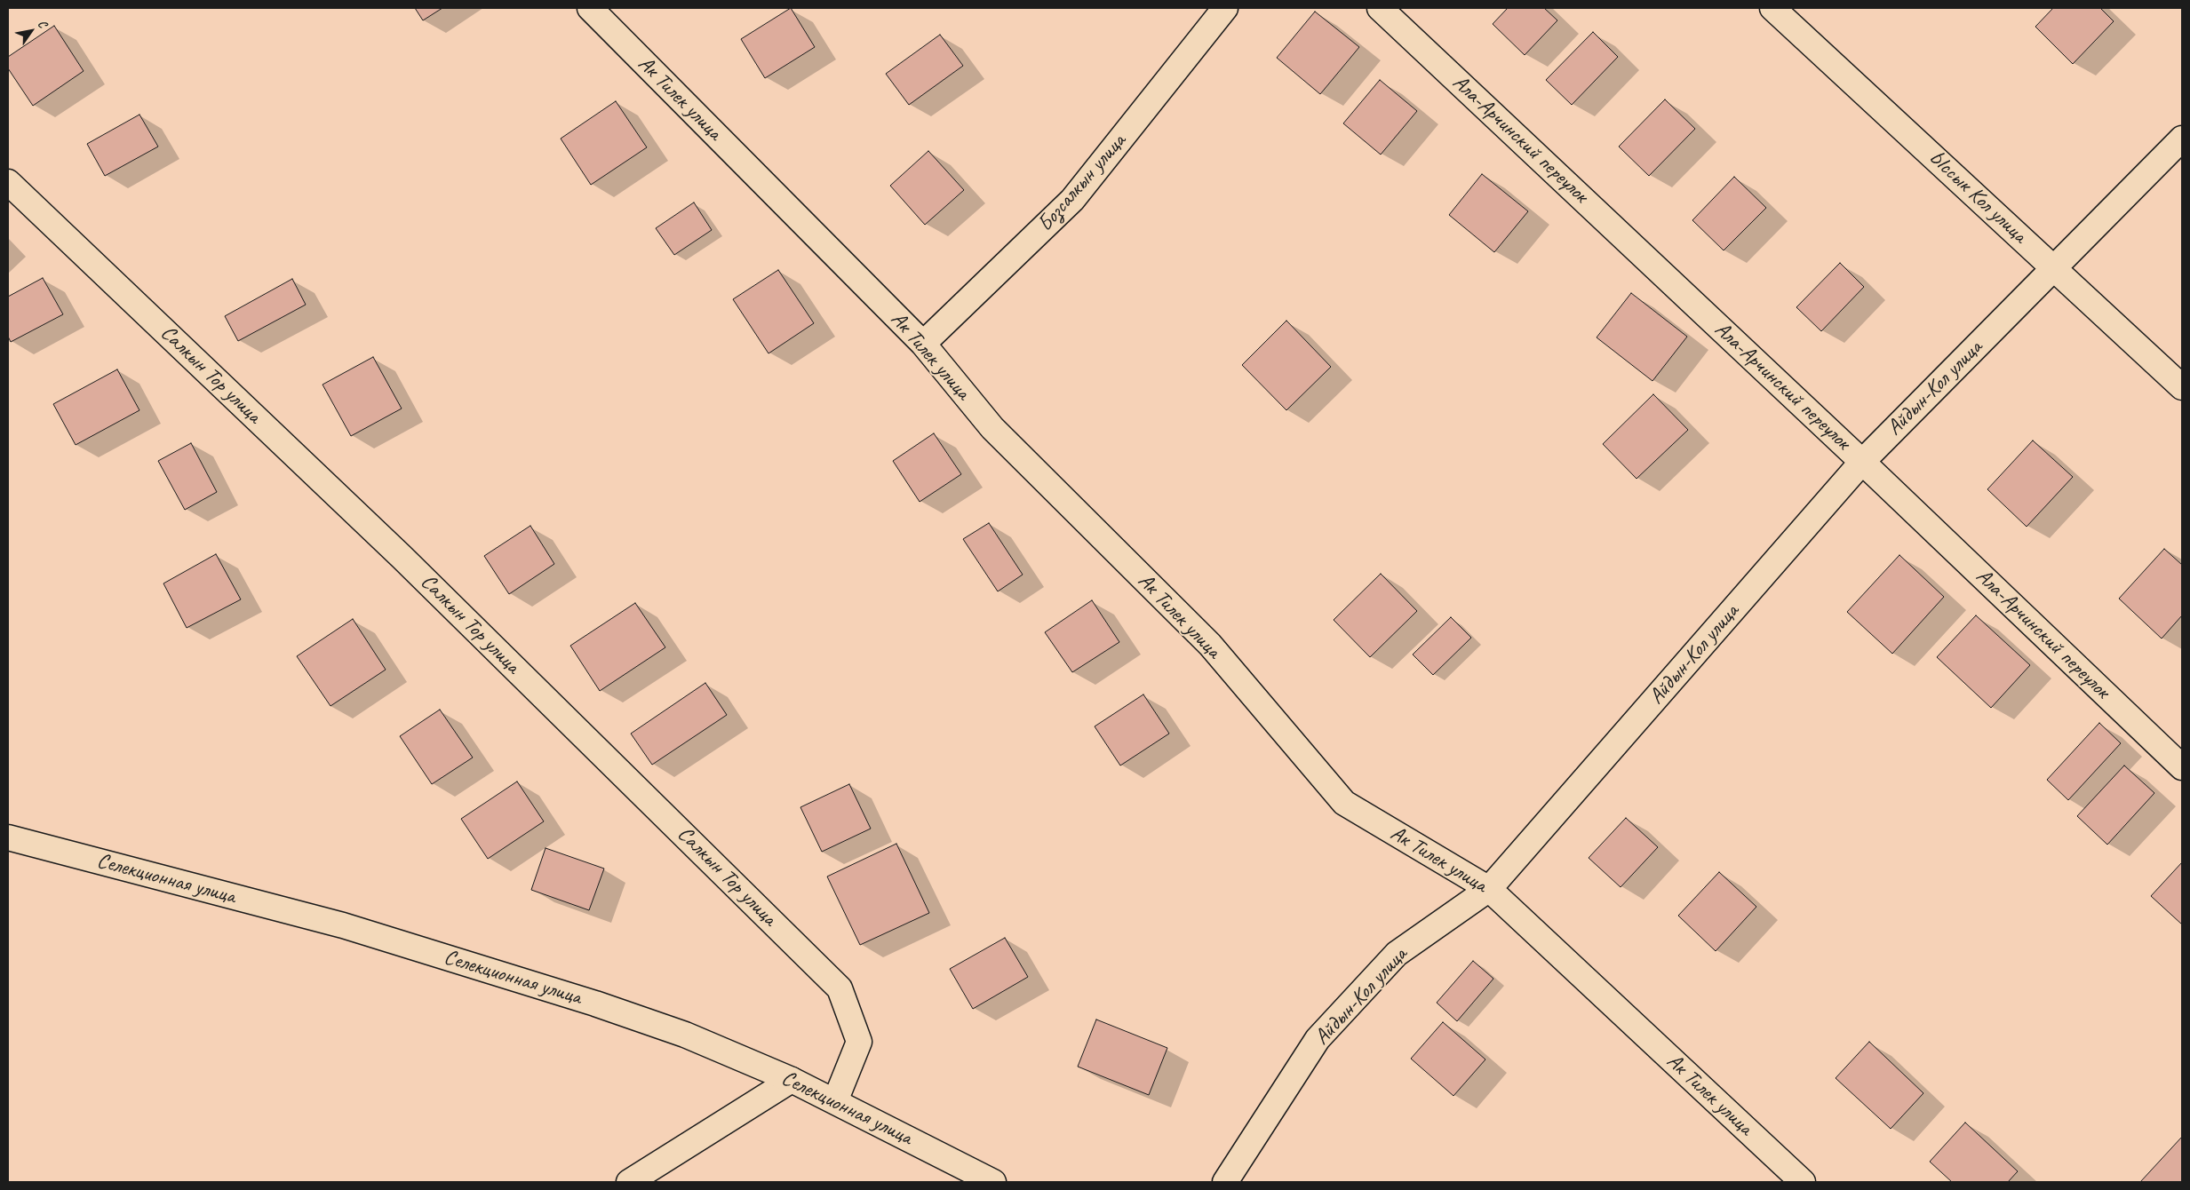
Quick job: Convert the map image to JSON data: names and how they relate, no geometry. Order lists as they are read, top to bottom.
{
  "streets": {
    "street": [
      "Ак Тилек улица",
      "Ала-Арчинский переулок",
      "Бозсалкын улица",
      "Ыссык Кол улица",
      "Салкын Тор улица",
      "Айдын-Кол улица",
      "Селекционная улица"
    ]
  },
  "crossings": [
    ["Ак Тилек улица", "Бозсалкын улица"],
    ["Ак Тилек улица", "Айдын-Кол улица"],
    ["Ала-Арчинский переулок", "Айдын-Кол улица"],
    ["Ыссык Кол улица", "Айдын-Кол улица"],
    ["Салкын Тор улица", "Селекционная улица"]
  ],
  "north": "top right"
}
